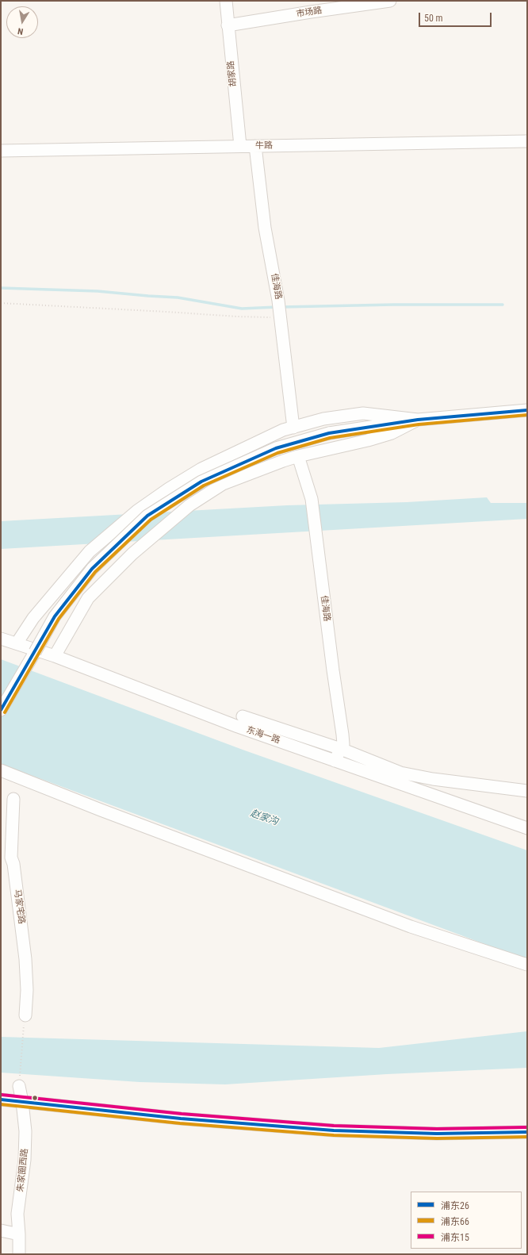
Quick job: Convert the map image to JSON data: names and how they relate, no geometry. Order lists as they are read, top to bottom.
{
  "streets": {
    "street": [
      "市场路",
      "胡家路",
      "牛路",
      "佳海路",
      "东海一路",
      "马家宅路",
      "朱家圈西路"
    ]
  },
  "crossings": [
    ["市场路", "胡家路"],
    ["胡家路", "牛路"],
    ["牛路", "佳海路"],
    ["佳海路", "东海一路"]
  ],
  "water": ["赵家沟"],
  "lines": ["transit line 浦东26", "transit line 浦东66", "transit line 浦东15"],
  "legend": ["浦东26", "浦东66", "浦东15"],
  "scale_bar": "50 m",
  "north": "bottom"
}
